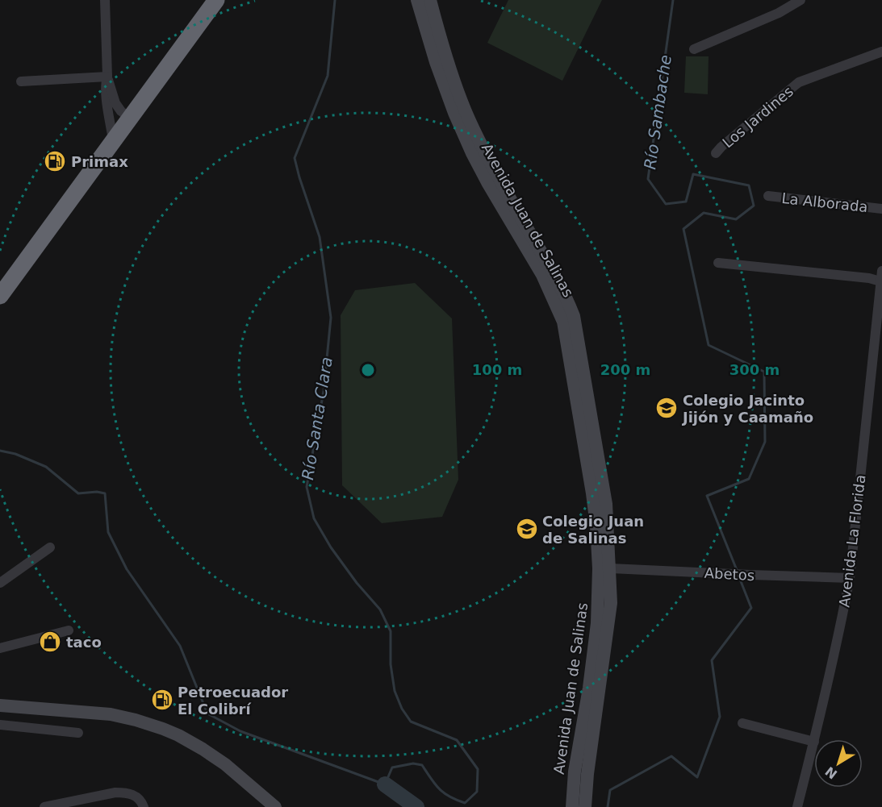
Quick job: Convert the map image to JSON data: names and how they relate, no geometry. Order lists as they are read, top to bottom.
{
  "streets": {
    "main road": ["Avenida Juan de Salinas"],
    "street": [
      "Los Jardines",
      "La Alborada",
      "Avenida La Florida",
      "Abetos"
    ]
  },
  "crossings": [
    ["Avenida Juan de Salinas", "Abetos"],
    ["Avenida La Florida", "Abetos"]
  ],
  "water": ["Río Sambache", "Río Santa Clara"],
  "places": {
    "fuel station": ["Primax", "Petroecuador El Colibrí"],
    "school or university": ["Colegio Jacinto Jijón y Caamaño", "Colegio Juan de Salinas"],
    "shop": ["taco"]
  },
  "north": "bottom left",
  "rings": ["100 m", "200 m", "300 m"]
}
